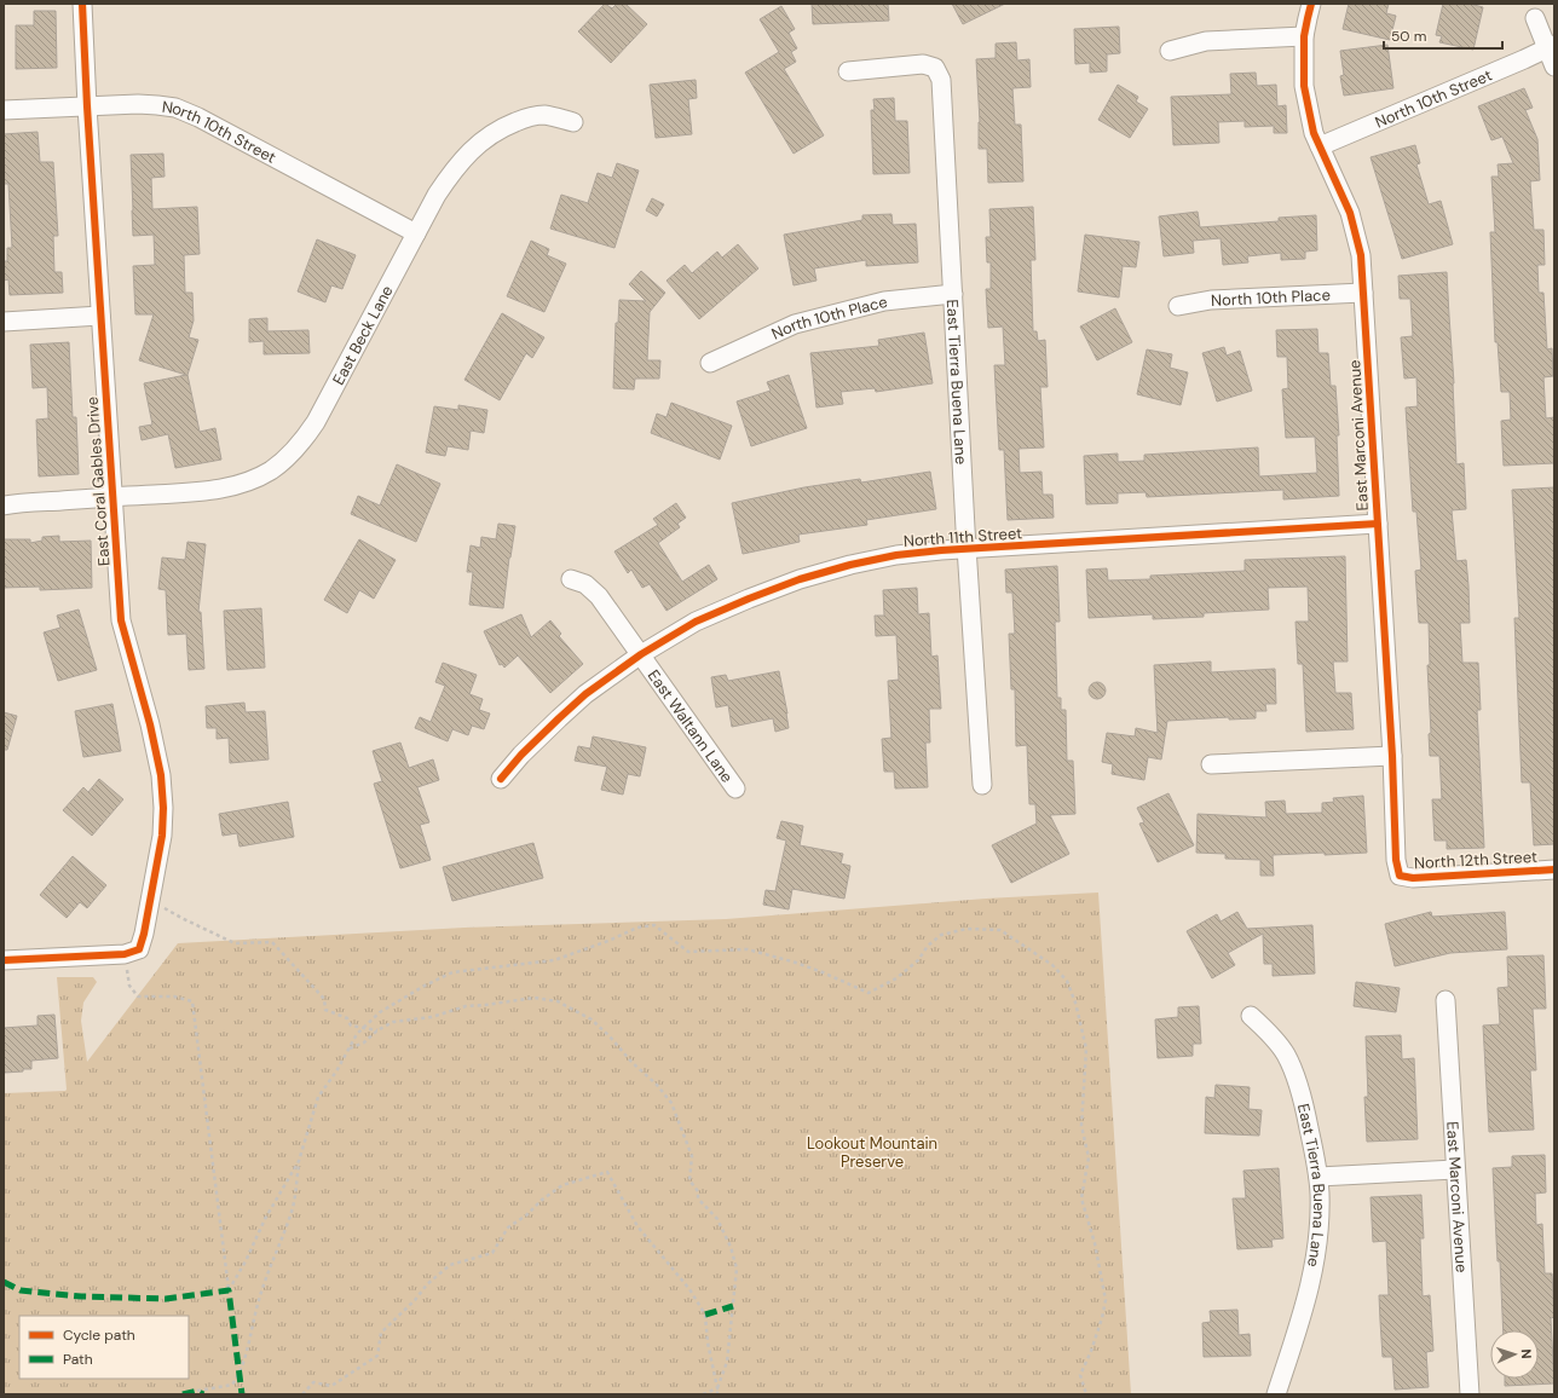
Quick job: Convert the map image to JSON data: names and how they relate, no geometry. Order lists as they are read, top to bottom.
{
  "streets": {
    "street": [
      "North 10th Street",
      "North 10th Place",
      "East Beck Lane",
      "East Tierra Buena Lane",
      "East Marconi Avenue",
      "East Coral Gables Drive",
      "North 11th Street",
      "East Waltann Lane",
      "North 12th Street"
    ]
  },
  "crossings": [
    ["North 10th Street", "East Beck Lane"],
    ["North 10th Street", "East Marconi Avenue"],
    ["North 10th Street", "East Coral Gables Drive"],
    ["North 10th Place", "East Tierra Buena Lane"],
    ["North 10th Place", "East Marconi Avenue"],
    ["East Beck Lane", "East Coral Gables Drive"],
    ["East Tierra Buena Lane", "North 11th Street"],
    ["East Marconi Avenue", "North 11th Street"],
    ["East Marconi Avenue", "North 12th Street"],
    ["North 11th Street", "East Waltann Lane"]
  ],
  "parks": ["Lookout Mountain Preserve"],
  "legend": ["Cycle path", "Path"],
  "scale_bar": "50 m",
  "north": "right"
}
